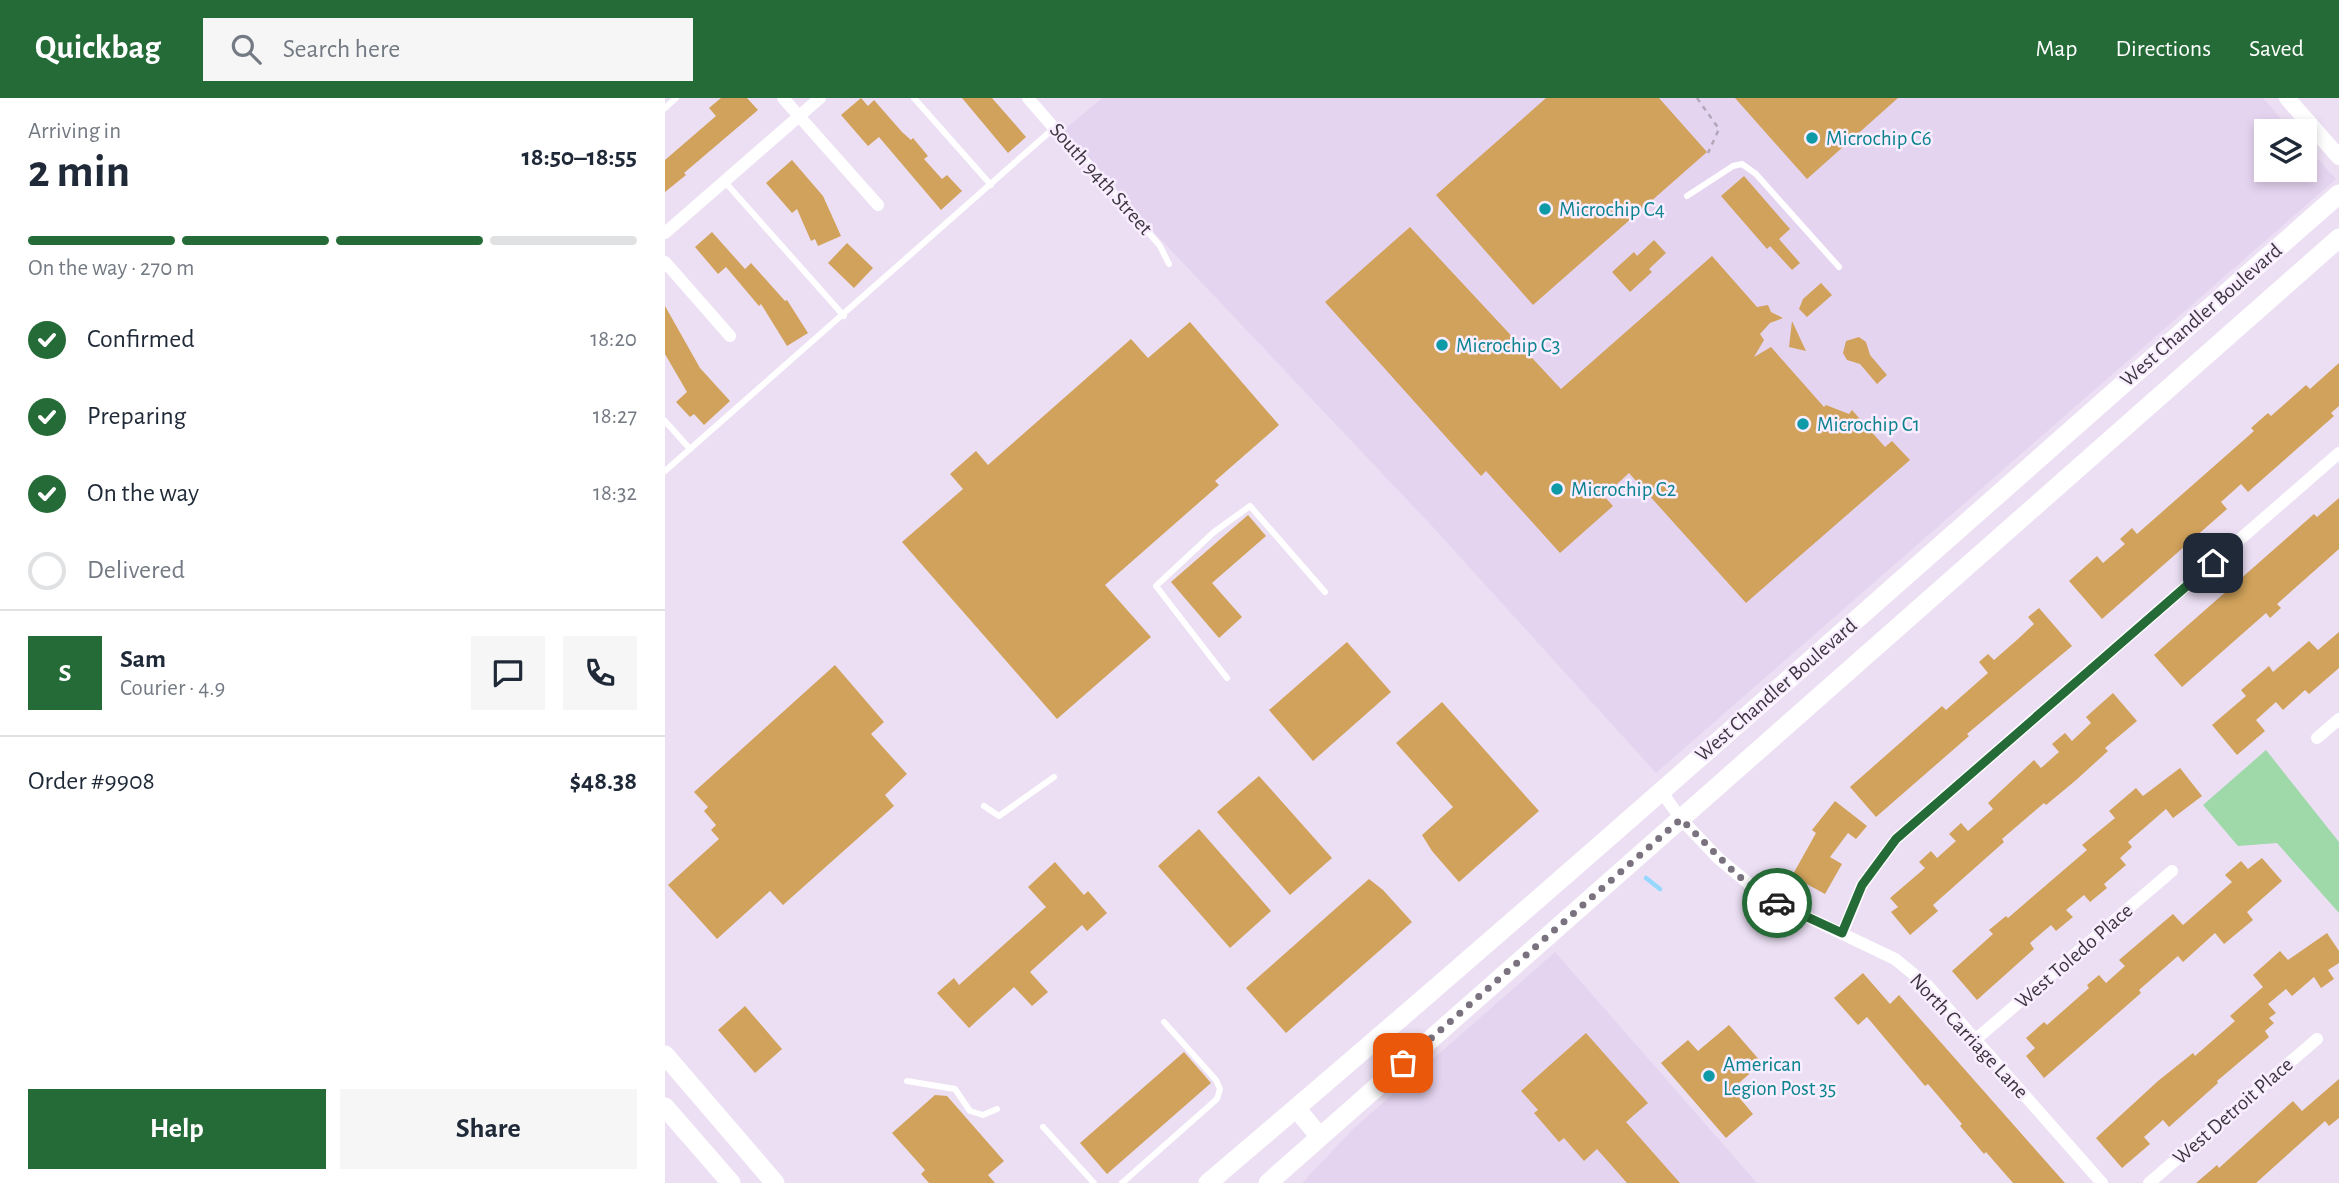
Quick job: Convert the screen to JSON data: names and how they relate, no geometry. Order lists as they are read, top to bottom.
{
  "streets": {
    "main road": ["West Chandler Boulevard"],
    "street": [
      "South 94th Street",
      "West Toledo Place",
      "North Carriage Lane",
      "West Detroit Place"
    ]
  },
  "crossings": [
    ["West Chandler Boulevard", "North Carriage Lane"],
    ["West Toledo Place", "North Carriage Lane"]
  ],
  "places": [
    "Microchip C6",
    "Microchip C4",
    "Microchip C3",
    "Microchip C1",
    "Microchip C2",
    "American Legion Post 35"
  ],
  "page": {
    "header": "Quickbag",
    "search": "Search here",
    "nav": ["Map", "Directions", "Saved"],
    "heading": ["2 min", "Arriving in", "18:50–18:55"],
    "panel": [
      "Sam",
      "Courier · 4.9",
      "Order #9908",
      "$48.38"
    ],
    "bar": "On the way · 270 m",
    "list": [
      ["Confirmed", "18:20"],
      ["Preparing", "18:27"],
      ["On the way", "18:32"],
      "Delivered"
    ],
    "round": "S",
    "buttons": ["Help", "Share"]
  }
}
